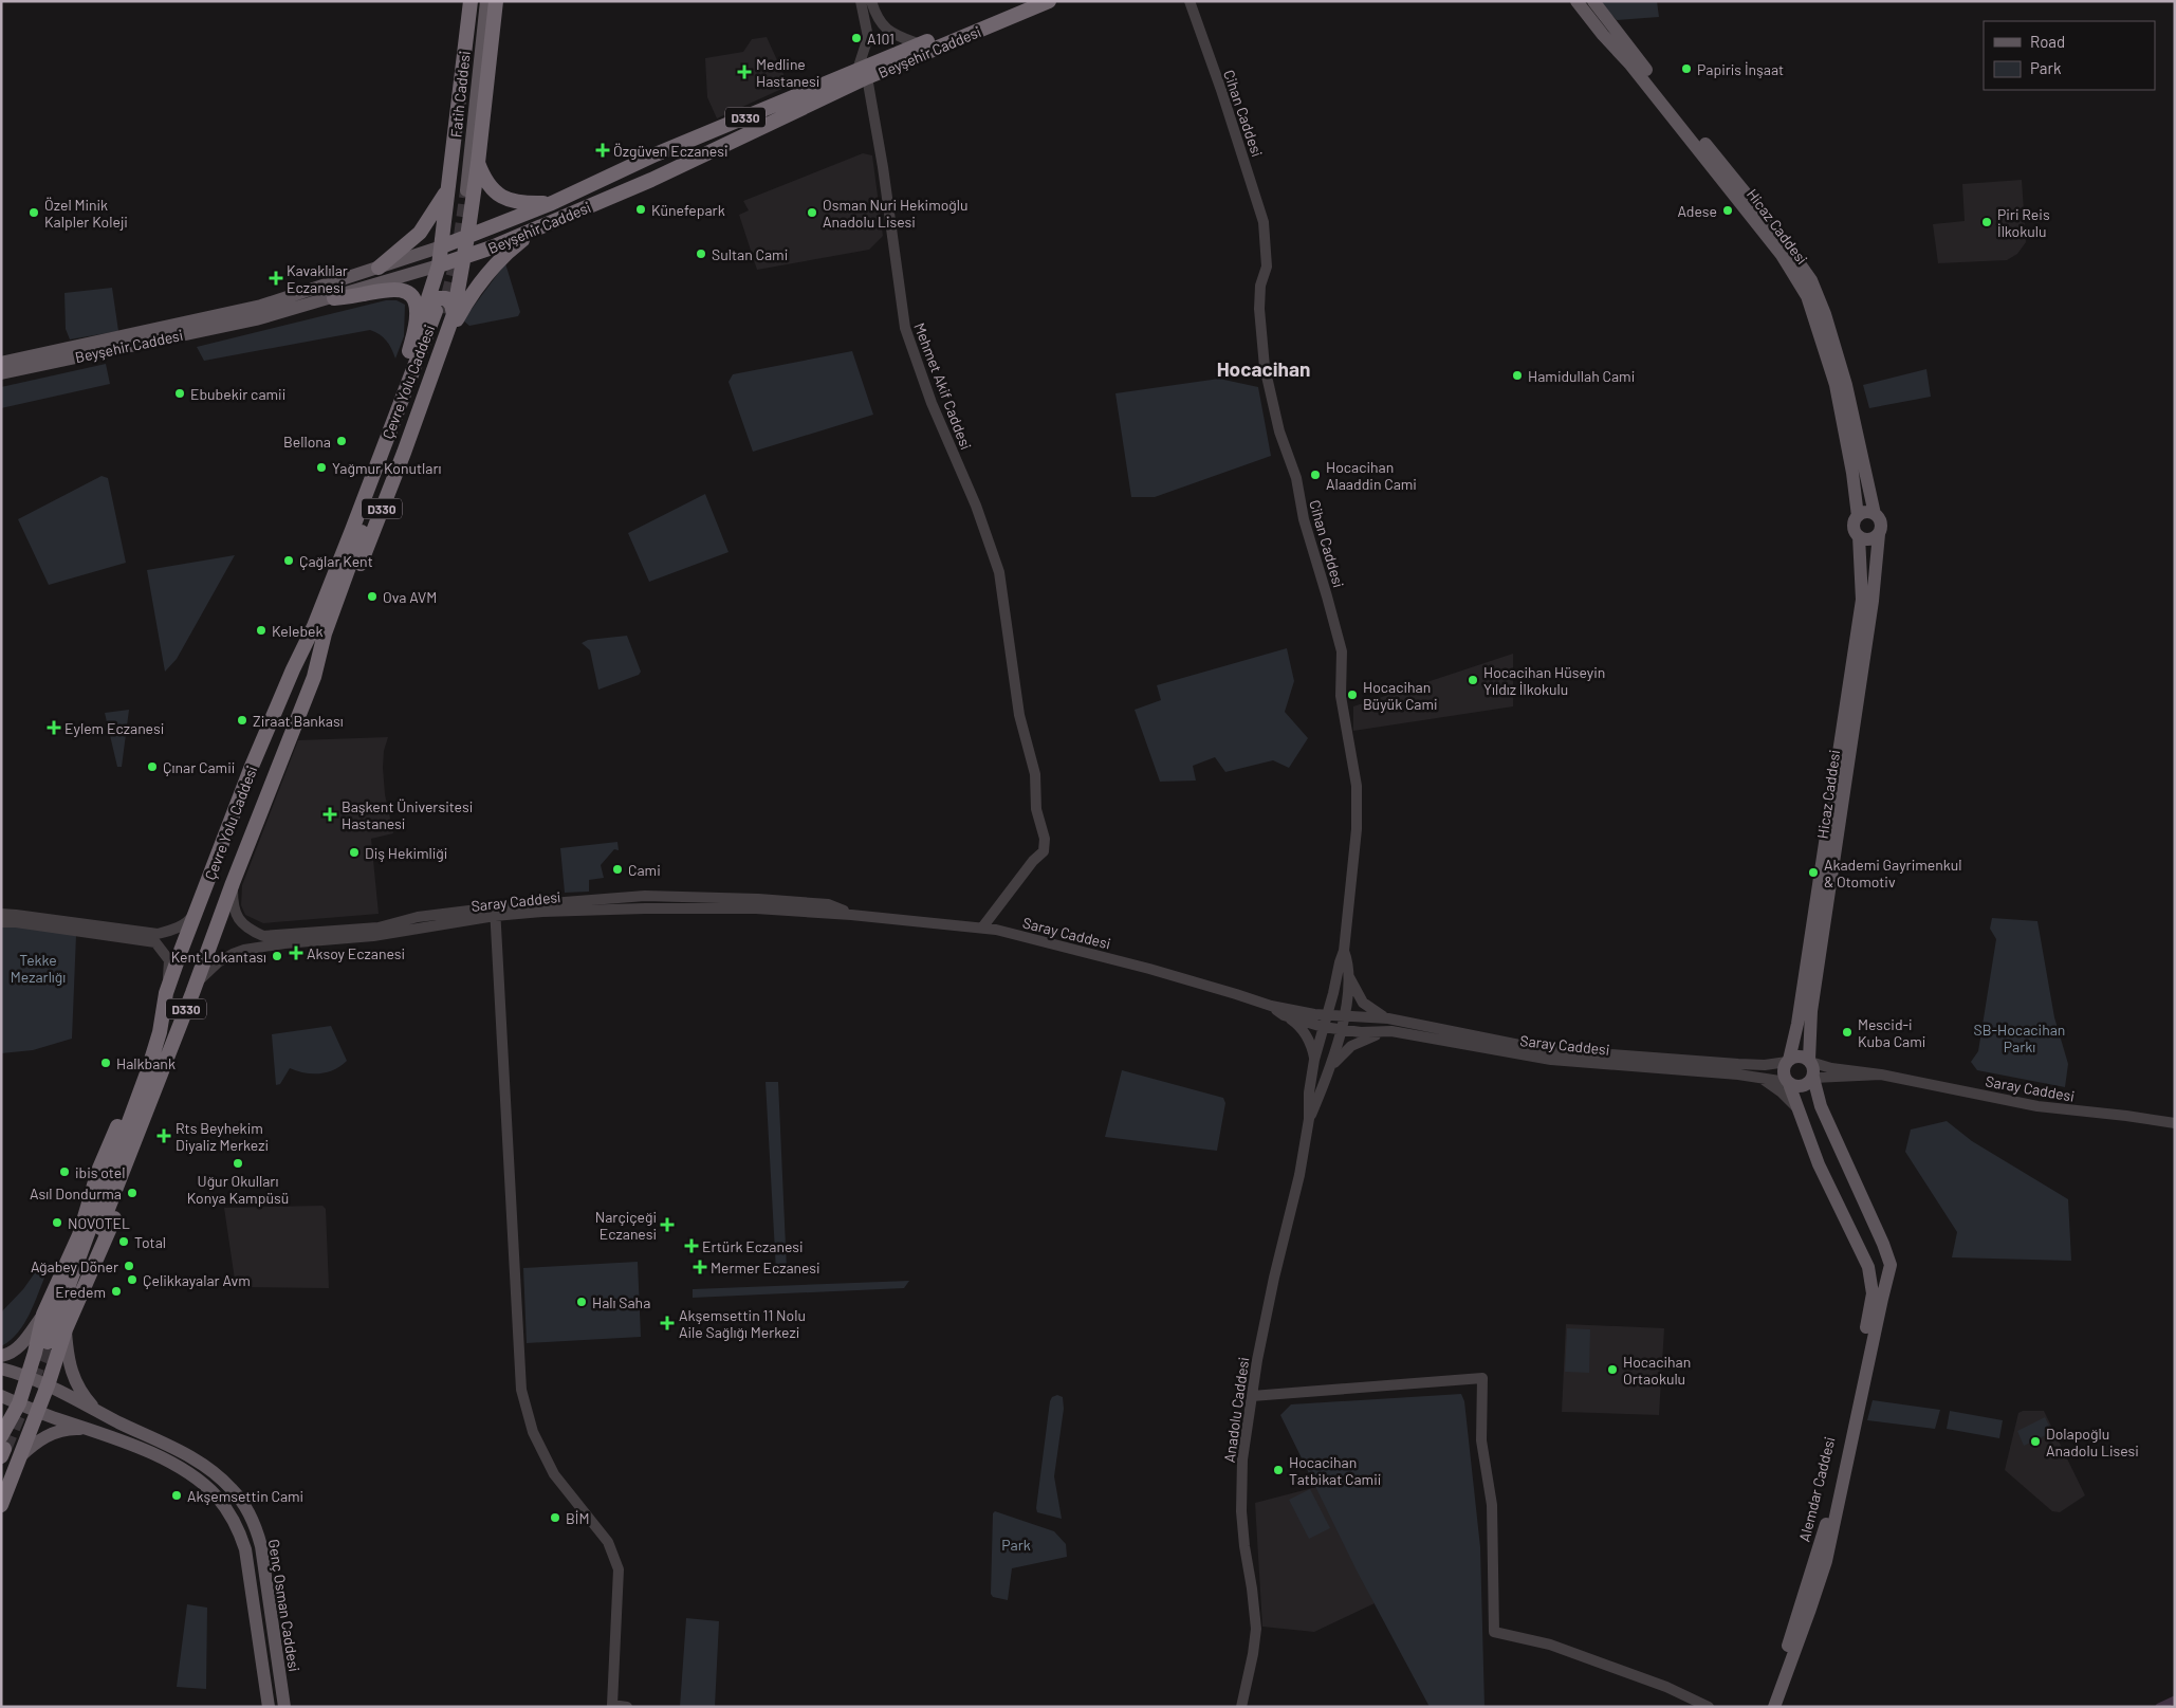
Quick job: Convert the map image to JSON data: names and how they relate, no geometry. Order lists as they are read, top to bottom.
{
  "streets": {
    "highway": ["Beyşehir Caddesi", "D330", "Çevre Yolu Caddesi"],
    "main road": [
      "Fatih Caddesi",
      "Hicaz Caddesi",
      "Alemdar Caddesi",
      "Genç Osman Caddesi"
    ],
    "street": [
      "Cihan Caddesi",
      "Mehmet Akif Caddesi",
      "Saray Caddesi",
      "Anadolu Caddesi"
    ]
  },
  "crossings": [
    ["Beyşehir Caddesi", "D330"],
    ["Beyşehir Caddesi", "Mehmet Akif Caddesi"],
    ["Cihan Caddesi", "Saray Caddesi"],
    ["Cihan Caddesi", "Anadolu Caddesi"],
    ["D330", "Çevre Yolu Caddesi"],
    ["Hicaz Caddesi", "Saray Caddesi"],
    ["Hicaz Caddesi", "Alemdar Caddesi"],
    ["Çevre Yolu Caddesi", "Saray Caddesi"],
    ["Mehmet Akif Caddesi", "Saray Caddesi"],
    ["Saray Caddesi", "Anadolu Caddesi"],
    ["Saray Caddesi", "Alemdar Caddesi"]
  ],
  "districts": ["Hocacihan"],
  "parks": ["Tekke Mezarlığı", "SB-Hocacihan Parkı", "Park"],
  "places": {
    "other": [
      "A101",
      "Papiris İnşaat",
      "Künefepark",
      "Adese",
      "Özel Minik Kalpler Koleji",
      "Osman Nuri Hekimoğlu Anadolu Lisesi",
      "Piri Reis İlkokulu",
      "Sultan Cami",
      "Hamidullah Cami",
      "Ebubekir camii",
      "Bellona",
      "Yağmur Konutları",
      "Hocacihan Alaaddin Cami",
      "Çağlar Kent",
      "Ova AVM",
      "Kelebek",
      "Hocacihan Hüseyin Yıldız İlkokulu",
      "Hocacihan Büyük Cami",
      "Ziraat Bankası",
      "Çınar Camii",
      "Diş Hekimliği",
      "Cami",
      "Akademi Gayrimenkul & Otomotiv",
      "Kent Lokantası",
      "Mescid-i Kuba Cami",
      "Halkbank",
      "Uğur Okulları Konya Kampüsü",
      "ibis otel",
      "Asıl Dondurma",
      "NOVOTEL",
      "Total",
      "Ağabey Döner",
      "Çelikkayalar Avm",
      "Eredem",
      "Halı Saha",
      "Hocacihan Ortaokulu",
      "Dolapoğlu Anadolu Lisesi",
      "Hocacihan Tatbikat Camii",
      "Akşemsettin Cami",
      "BİM"
    ],
    "health": [
      "Medline Hastanesi",
      "Özgüven Eczanesi",
      "Kavaklılar Eczanesi",
      "Eylem Eczanesi",
      "Başkent Üniversitesi Hastanesi",
      "Aksoy Eczanesi",
      "Rts Beyhekim Diyaliz Merkezi",
      "Narçiçeği Eczanesi",
      "Ertürk Eczanesi",
      "Mermer Eczanesi",
      "Akşemsettin 11 Nolu Aile Sağlığı Merkezi"
    ]
  },
  "legend": ["Road", "Park"]
}
